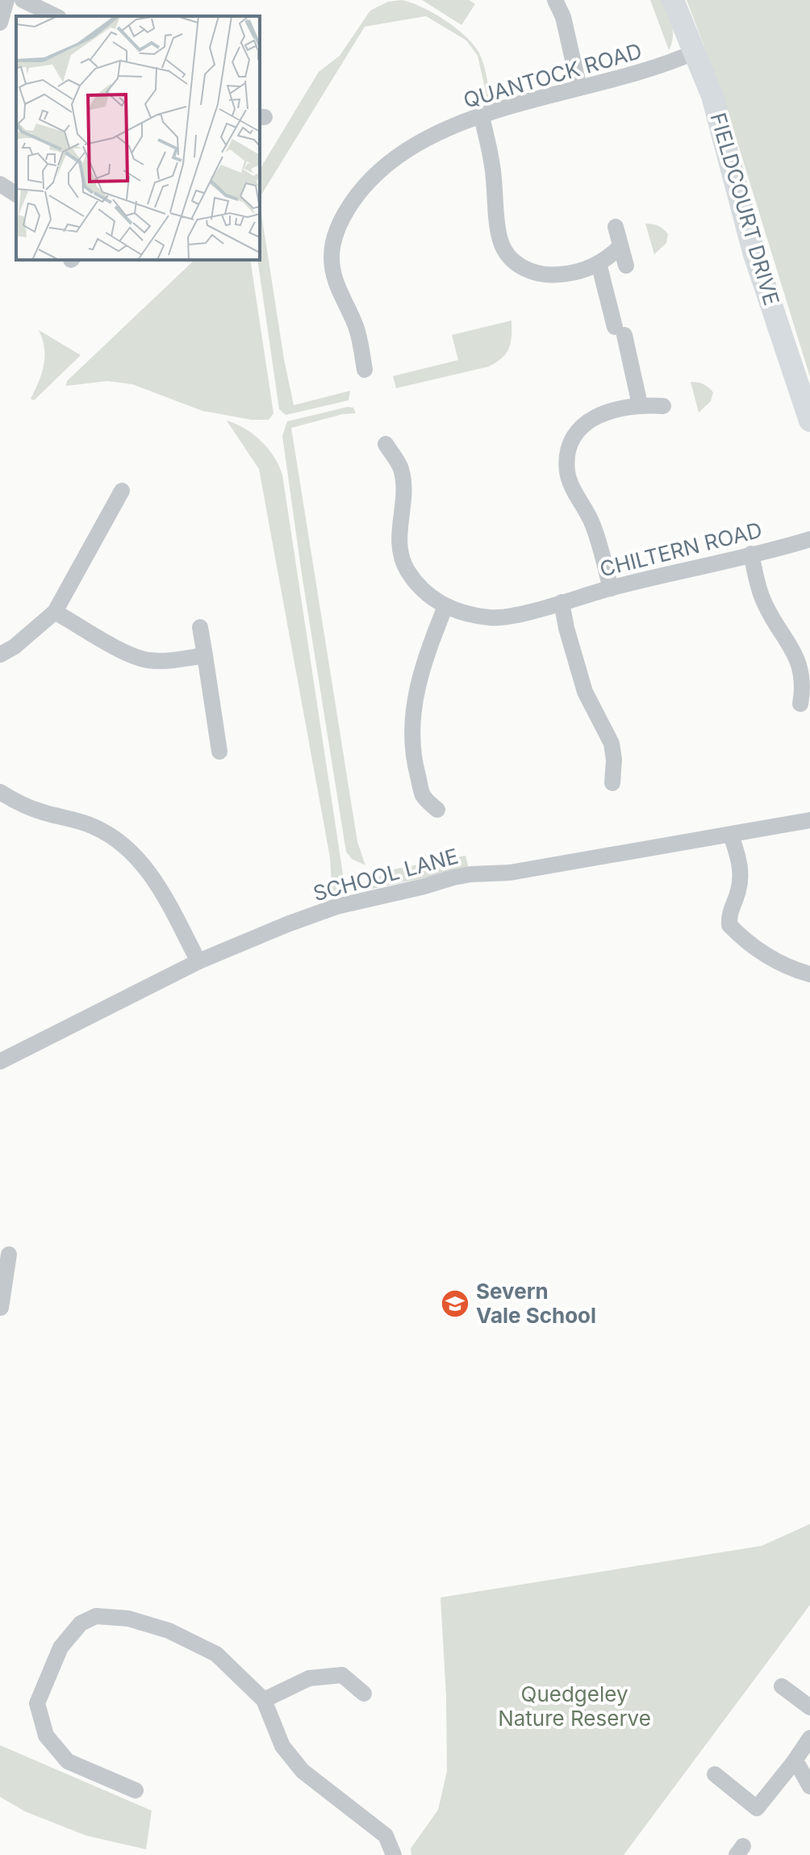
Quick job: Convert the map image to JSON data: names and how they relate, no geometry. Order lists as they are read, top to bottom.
{
  "streets": {
    "street": [
      "QUANTOCK ROAD",
      "FIELDCOURT DRIVE",
      "CHILTERN ROAD",
      "SCHOOL LANE"
    ]
  },
  "crossings": [
    ["QUANTOCK ROAD", "FIELDCOURT DRIVE"]
  ],
  "parks": ["Quedgeley Nature Reserve"],
  "places": {
    "school or university": ["Severn Vale School"]
  }
}
